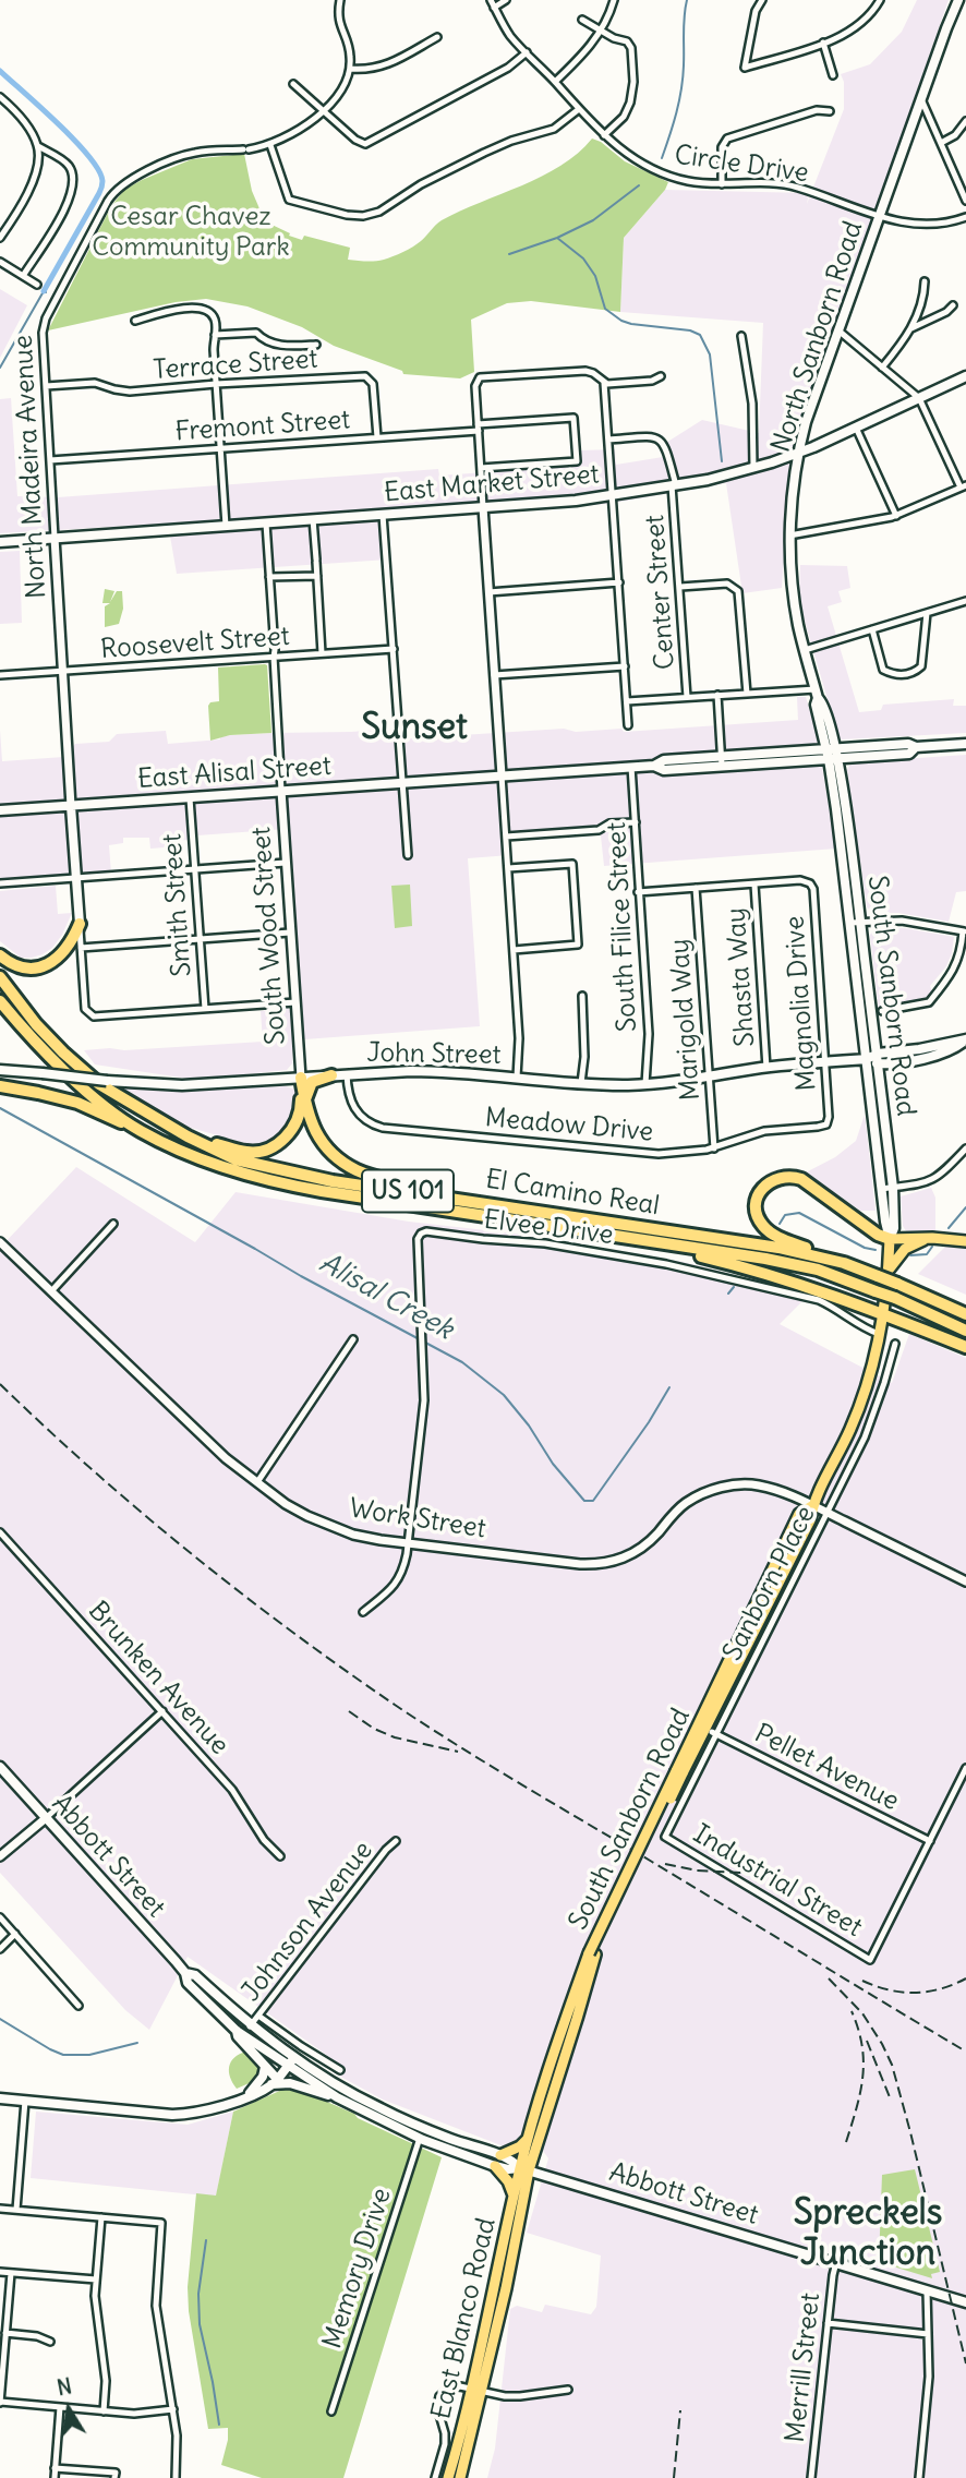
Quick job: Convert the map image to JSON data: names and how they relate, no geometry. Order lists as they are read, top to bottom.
{
  "streets": {
    "highway": [
      "South Sanborn Road",
      "US 101",
      "El Camino Real",
      "East Blanco Road"
    ],
    "main road": [
      "North Sanborn Road",
      "East Market Street",
      "East Alisal Street",
      "John Street",
      "Abbott Street"
    ],
    "street": [
      "Circle Drive",
      "Terrace Street",
      "Fremont Street",
      "North Madeira Avenue",
      "Center Street",
      "Roosevelt Street",
      "Smith Street",
      "South Filice Street",
      "South Wood Street",
      "Shasta Way",
      "Magnolia Drive",
      "Marigold Way",
      "Meadow Drive",
      "Elvee Drive",
      "Work Street",
      "Sanborn Place",
      "Brunken Avenue",
      "Pellet Avenue",
      "Industrial Street",
      "Johnson Avenue",
      "Memory Drive",
      "Merrill Street"
    ]
  },
  "crossings": [
    ["Circle Drive", "North Sanborn Road"],
    ["North Sanborn Road", "East Market Street"],
    ["North Sanborn Road", "East Alisal Street"],
    ["North Sanborn Road", "South Sanborn Road"],
    ["Terrace Street", "Fremont Street"],
    ["Terrace Street", "North Madeira Avenue"],
    ["Fremont Street", "North Madeira Avenue"],
    ["North Madeira Avenue", "East Market Street"],
    ["North Madeira Avenue", "Roosevelt Street"],
    ["North Madeira Avenue", "East Alisal Street"],
    ["East Market Street", "Center Street"],
    ["East Alisal Street", "Smith Street"],
    ["East Alisal Street", "South Filice Street"],
    ["East Alisal Street", "South Wood Street"],
    ["East Alisal Street", "South Sanborn Road"],
    ["South Filice Street", "John Street"],
    ["South Wood Street", "John Street"],
    ["Shasta Way", "Magnolia Drive"],
    ["Shasta Way", "John Street"],
    ["South Sanborn Road", "John Street"],
    ["South Sanborn Road", "El Camino Real"],
    ["South Sanborn Road", "Elvee Drive"],
    ["South Sanborn Road", "Work Street"],
    ["South Sanborn Road", "Sanborn Place"],
    ["South Sanborn Road", "Pellet Avenue"],
    ["South Sanborn Road", "Abbott Street"],
    ["South Sanborn Road", "East Blanco Road"],
    ["Magnolia Drive", "John Street"],
    ["Magnolia Drive", "Meadow Drive"],
    ["Marigold Way", "John Street"],
    ["Marigold Way", "Meadow Drive"],
    ["John Street", "Meadow Drive"],
    ["Elvee Drive", "Work Street"],
    ["Work Street", "Sanborn Place"],
    ["Sanborn Place", "Pellet Avenue"],
    ["Sanborn Place", "Industrial Street"],
    ["Pellet Avenue", "Industrial Street"],
    ["Abbott Street", "Johnson Avenue"],
    ["Abbott Street", "Memory Drive"],
    ["Abbott Street", "East Blanco Road"],
    ["Abbott Street", "Merrill Street"]
  ],
  "districts": ["Sunset", "Spreckels Junction"],
  "water": ["Alisal Creek"],
  "parks": ["Cesar Chavez Community Park"],
  "north": "top"
}
